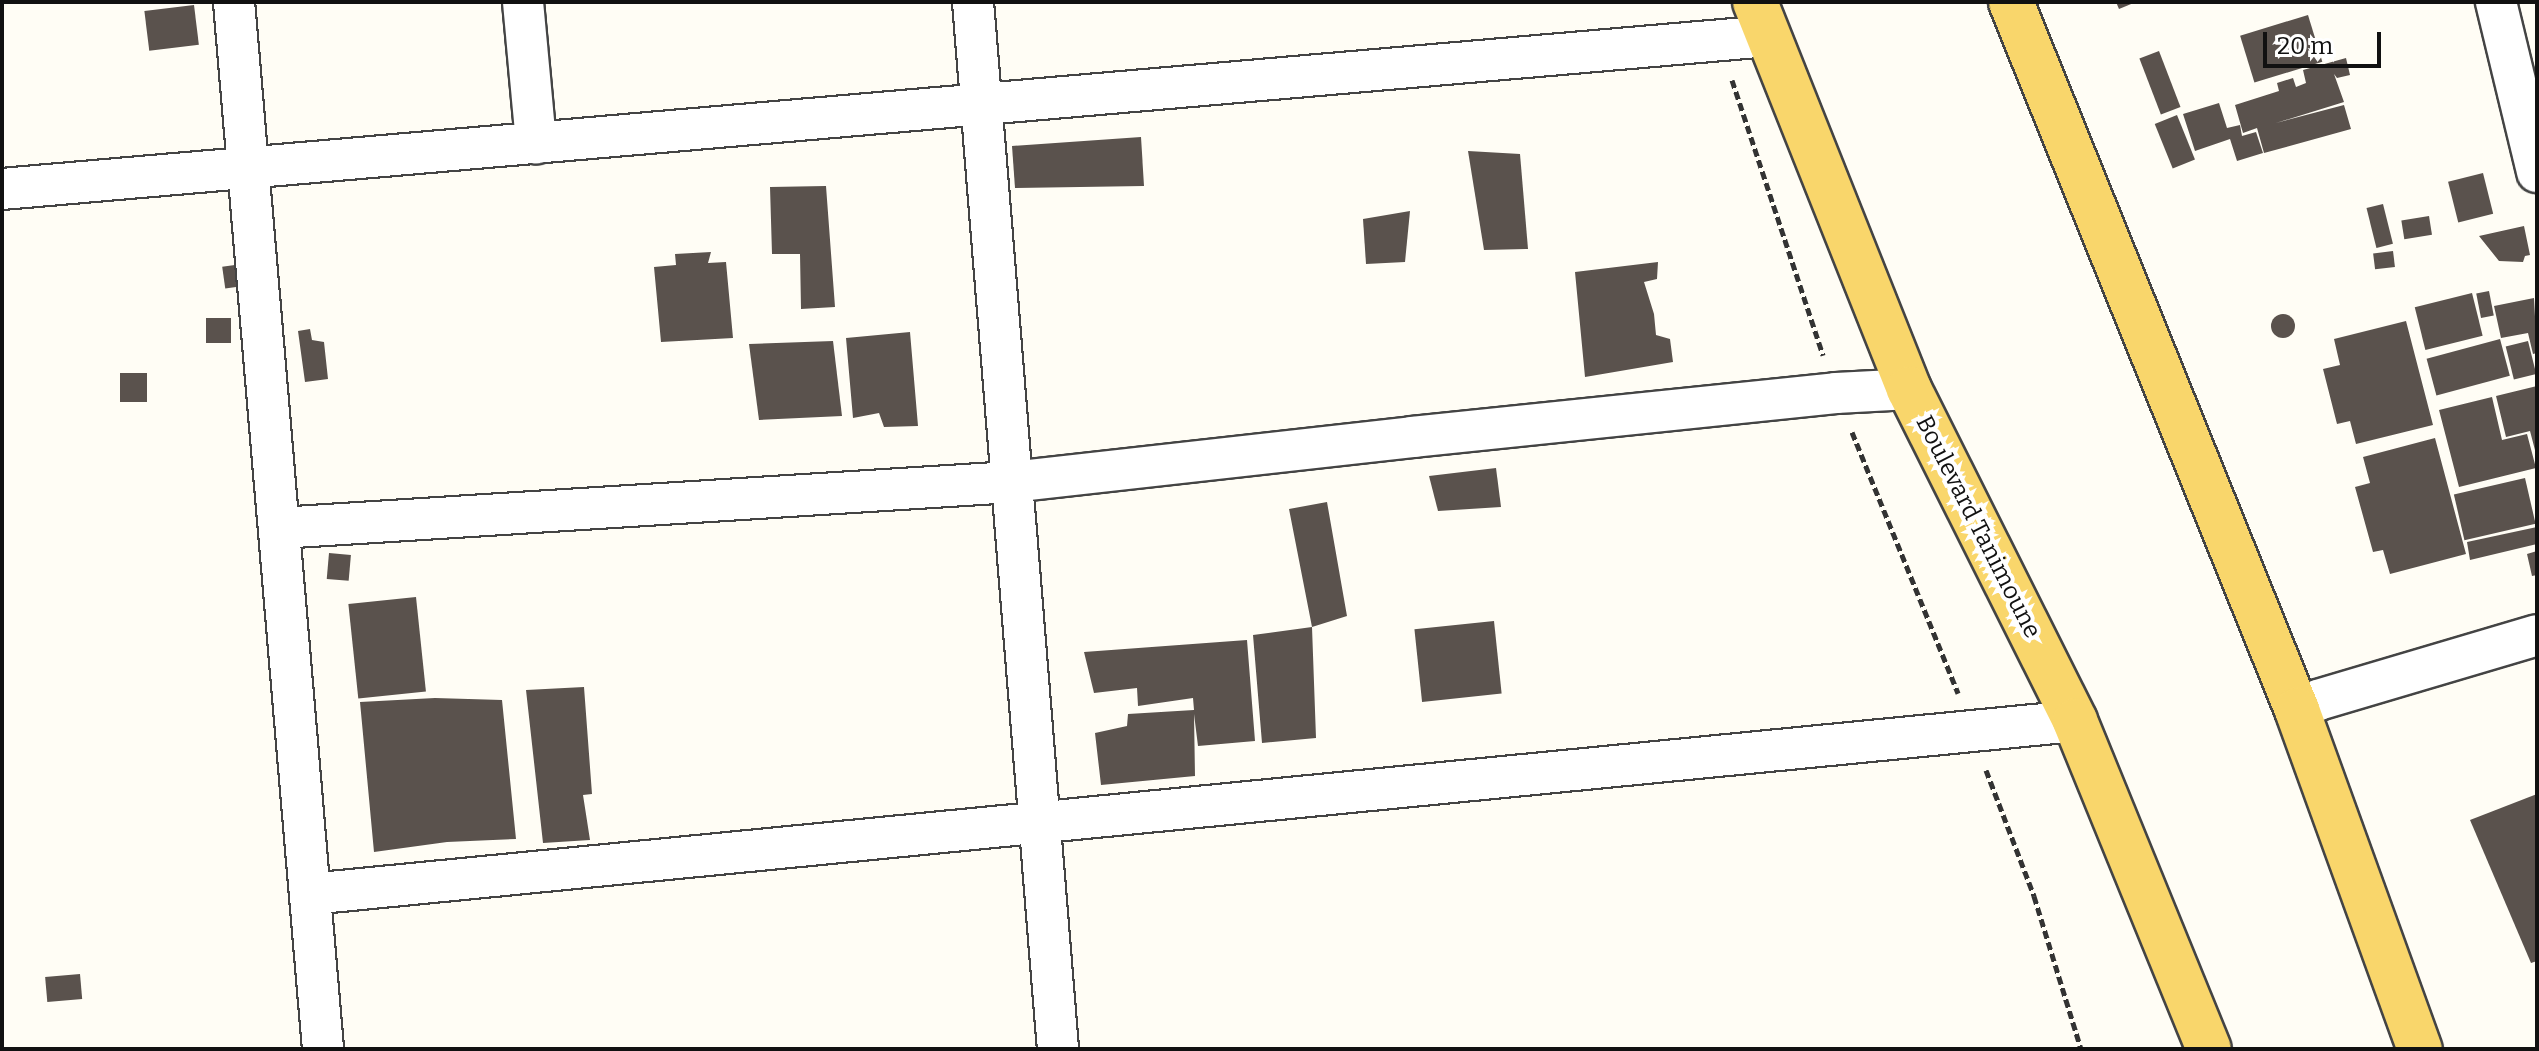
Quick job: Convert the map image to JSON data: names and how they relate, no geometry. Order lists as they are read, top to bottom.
{
  "streets": {
    "main road": ["Boulevard Tanimoune"]
  },
  "scale_bar": "20 m"
}
